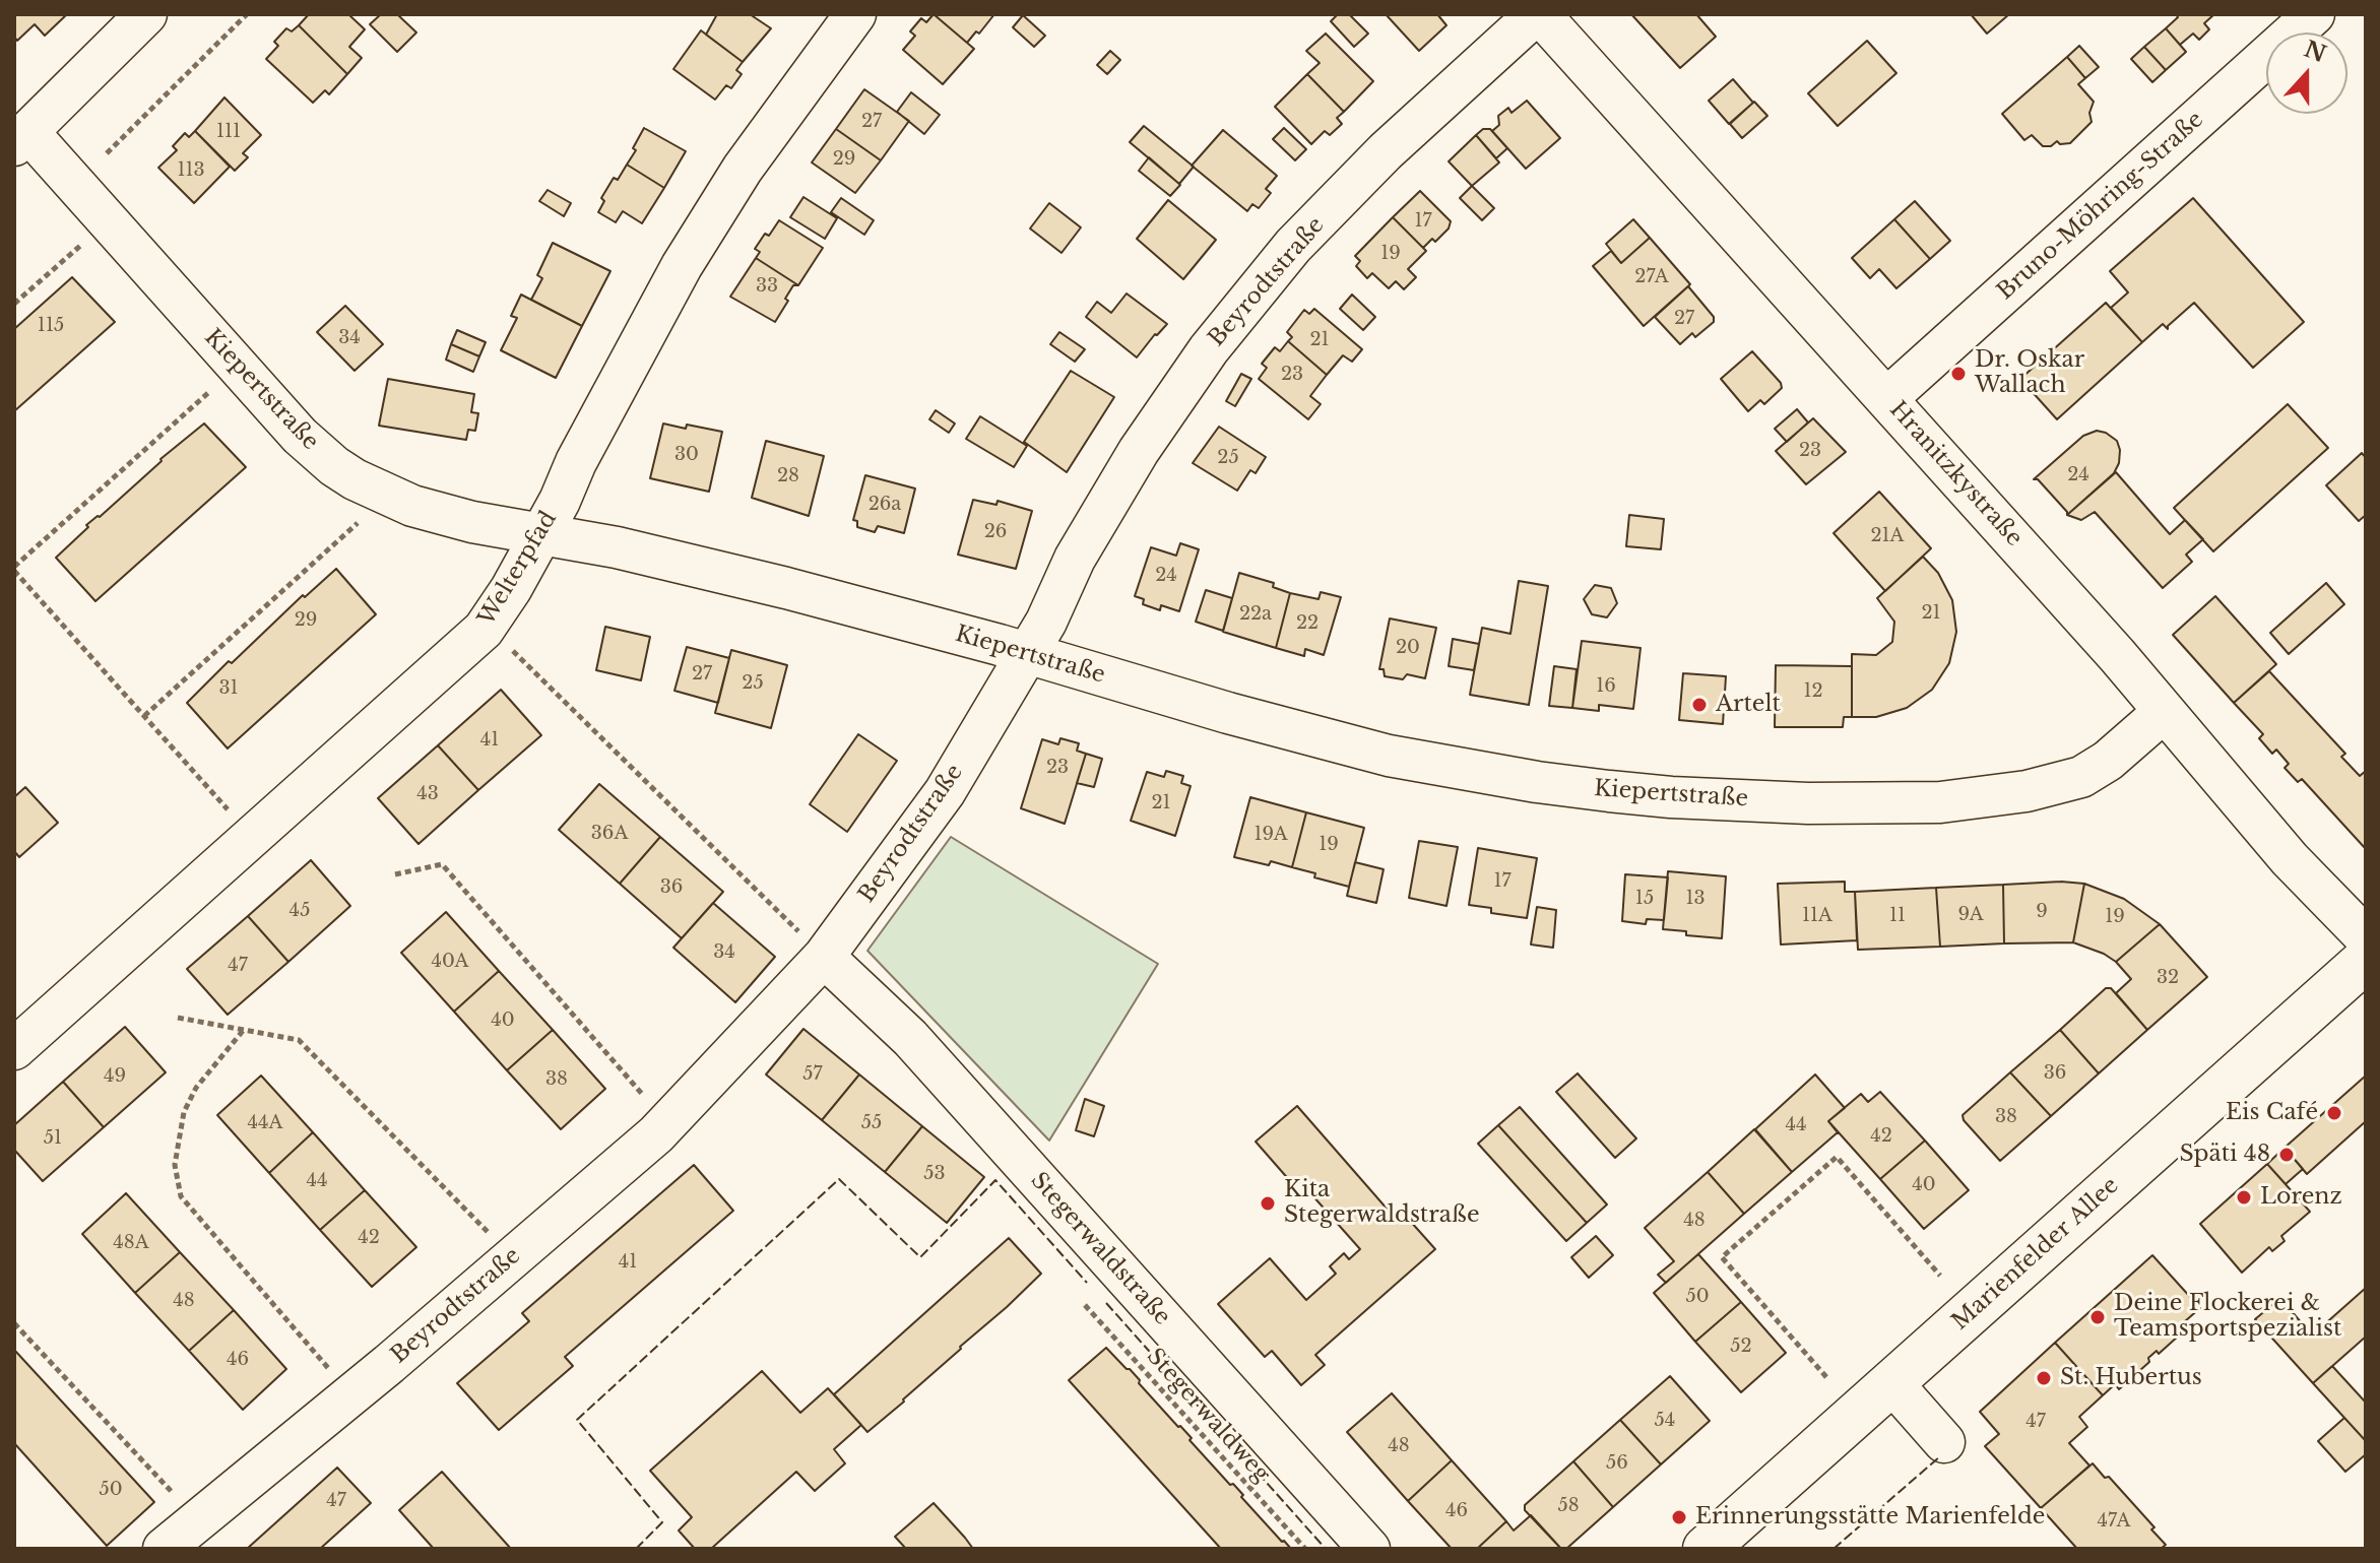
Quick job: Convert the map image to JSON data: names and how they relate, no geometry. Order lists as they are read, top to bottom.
{
  "streets": {
    "main road": ["Marienfelder Allee"],
    "street": [
      "Bruno-Möhring-Straße",
      "Beyrodtstraße",
      "Kiepertstraße",
      "Hranitzkystraße",
      "Welterpfad",
      "Stegerwaldstraße"
    ],
    "path": ["Stegerwaldweg"]
  },
  "crossings": [
    ["Bruno-Möhring-Straße", "Hranitzkystraße"],
    ["Beyrodtstraße", "Kiepertstraße"],
    ["Beyrodtstraße", "Hranitzkystraße"],
    ["Beyrodtstraße", "Stegerwaldstraße"],
    ["Kiepertstraße", "Hranitzkystraße"],
    ["Kiepertstraße", "Welterpfad"],
    ["Stegerwaldstraße", "Stegerwaldweg"]
  ],
  "places": [
    "Dr. Oskar Wallach",
    "Artelt",
    "Eis Café",
    "Späti 48",
    "Lorenz",
    "Kita Stegerwaldstraße",
    "Deine Flockerei & Teamsportspezialist",
    "St. Hubertus",
    "Erinnerungsstätte Marienfelde"
  ],
  "house_numbers": [
    "27",
    "111",
    "29",
    "113",
    "17",
    "19",
    "27A",
    "33",
    "27",
    "115",
    "34",
    "21",
    "23",
    "23",
    "30",
    "25",
    "24",
    "28",
    "26a",
    "26",
    "21A",
    "24",
    "21",
    "22a",
    "29",
    "22",
    "20",
    "27",
    "25",
    "16",
    "31",
    "12",
    "41",
    "23",
    "43",
    "21",
    "36A",
    "19A",
    "19",
    "17",
    "36",
    "15",
    "13",
    "45",
    "9",
    "9A",
    "11A",
    "11",
    "19",
    "34",
    "40A",
    "47",
    "32",
    "40",
    "36",
    "57",
    "49",
    "38",
    "38",
    "44A",
    "55",
    "44",
    "42",
    "51",
    "53",
    "44",
    "40",
    "48",
    "42",
    "48A",
    "41",
    "50",
    "48",
    "52",
    "46",
    "54",
    "47",
    "48",
    "56",
    "50",
    "47",
    "58",
    "46",
    "47A"
  ],
  "north": "top"
}
